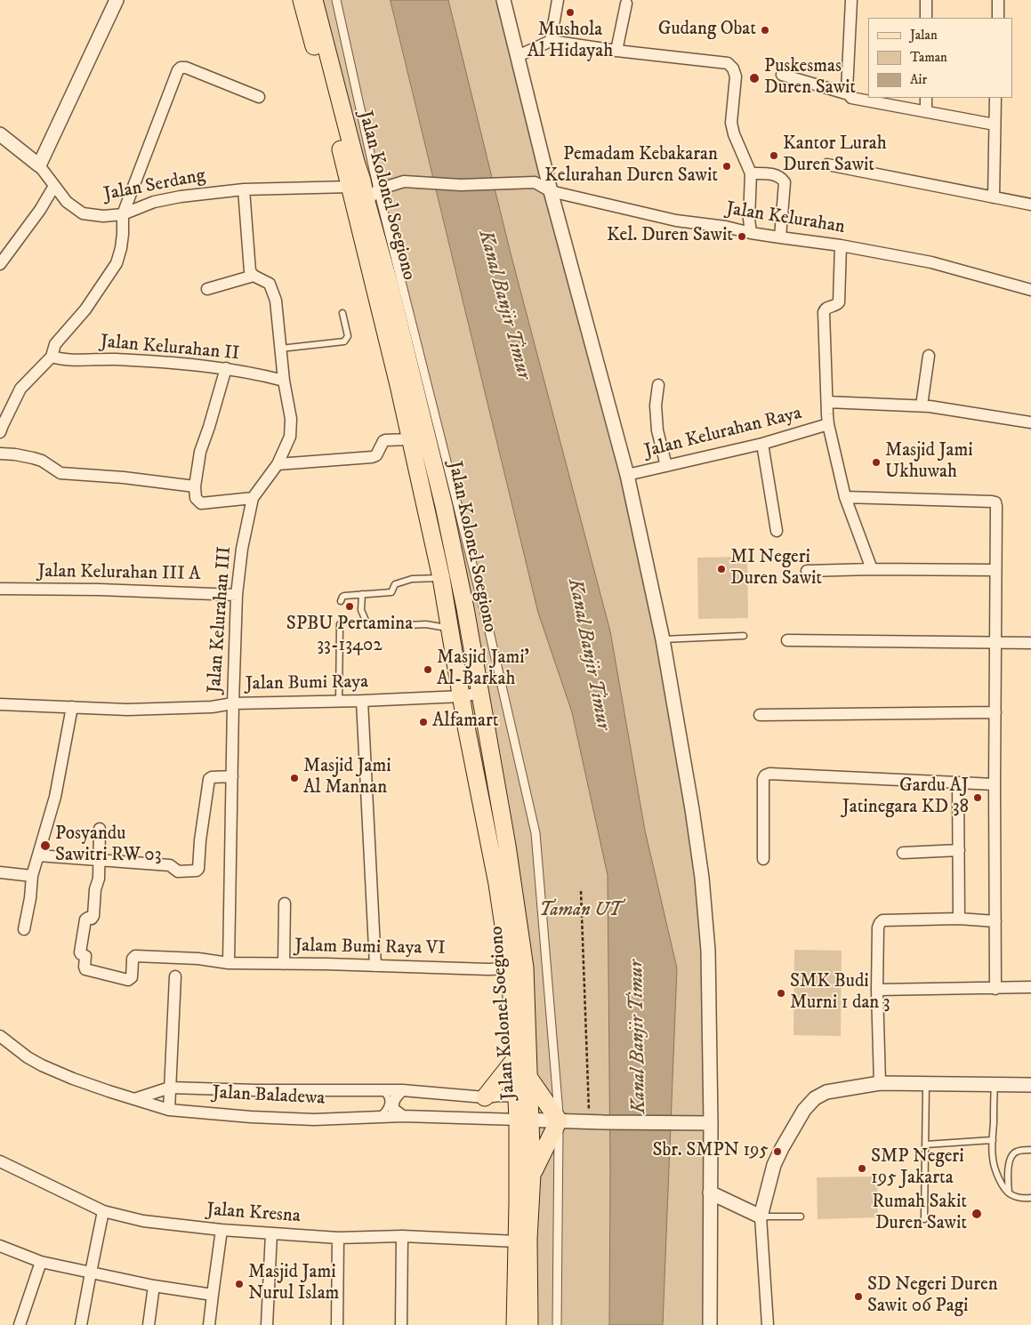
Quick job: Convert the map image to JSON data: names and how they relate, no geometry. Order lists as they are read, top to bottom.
{
  "streets": {
    "main road": ["Jalan Kolonel Soegiono"],
    "street": [
      "Jalan Serdang",
      "Jalan Kelurahan",
      "Jalan Kelurahan II",
      "Jalan Kelurahan Raya",
      "Jalan Kelurahan III A",
      "Jalan Kelurahan III",
      "Jalan Bumi Raya",
      "Jalam Bumi Raya VI",
      "Jalan Baladewa",
      "Jalan Kresna"
    ]
  },
  "crossings": [
    ["Jalan Serdang", "Jalan Kolonel Soegiono"],
    ["Jalan Serdang", "Jalan Kelurahan II"],
    ["Jalan Kolonel Soegiono", "Jalan Bumi Raya"],
    ["Jalan Kolonel Soegiono", "Jalam Bumi Raya VI"],
    ["Jalan Kolonel Soegiono", "Jalan Baladewa"],
    ["Jalan Kolonel Soegiono", "Jalan Kresna"],
    ["Jalan Kelurahan II", "Jalan Kelurahan III"],
    ["Jalan Kelurahan III A", "Jalan Kelurahan III"],
    ["Jalan Kelurahan III", "Jalan Bumi Raya"]
  ],
  "water": ["Kanal Banjir Timur"],
  "parks": ["Taman UT"],
  "places": [
    "Mushola Al Hidayah",
    "Gudang Obat",
    "Puskesmas Duren Sawit",
    "Kantor Lurah Duren Sawit",
    "Pemadam Kebakaran Kelurahan Duren Sawit",
    "Kel. Duren Sawit",
    "Masjid Jami Ukhuwah",
    "MI Negeri Duren Sawit",
    "SPBU Pertamina 33-13402",
    "Masjid Jami' Al-Barkah",
    "Alfamart",
    "Masjid Jami Al Mannan",
    "Gardu AJ Jatinegara KD 38",
    "Posyandu Sawitri RW 03",
    "SMK Budi Murni 1 dan 3",
    "Sbr. SMPN 195",
    "SMP Negeri 195 Jakarta",
    "Rumah Sakit Duren Sawit",
    "Masjid Jami Nurul Islam",
    "SD Negeri Duren Sawit 06 Pagi"
  ],
  "legend": ["Jalan", "Taman", "Air"]
}
